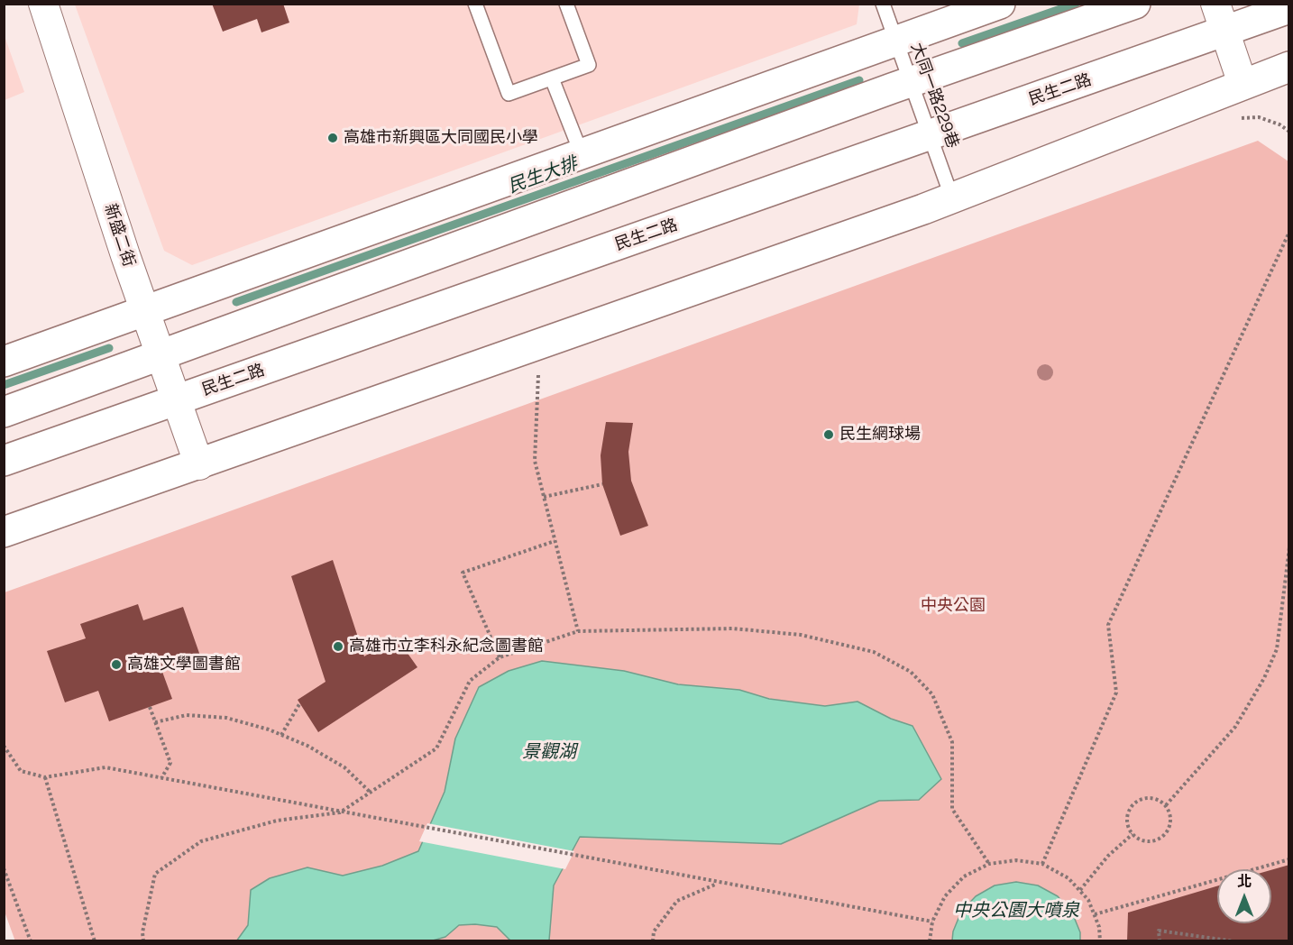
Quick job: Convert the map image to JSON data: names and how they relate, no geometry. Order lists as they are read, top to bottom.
{
  "streets": {
    "main road": ["民生二路"],
    "street": ["新盛二街"],
    "lane": ["大同一路229巷"]
  },
  "crossings": [
    ["民生二路", "大同一路229巷"],
    ["民生二路", "新盛二街"]
  ],
  "water": ["民生大排", "景觀湖", "中央公園大噴泉"],
  "parks": ["中央公園"],
  "places": [
    "高雄市新興區大同國民小學",
    "民生網球場",
    "高雄市立李科永紀念圖書館",
    "高雄文學圖書館"
  ],
  "north": "top"
}
